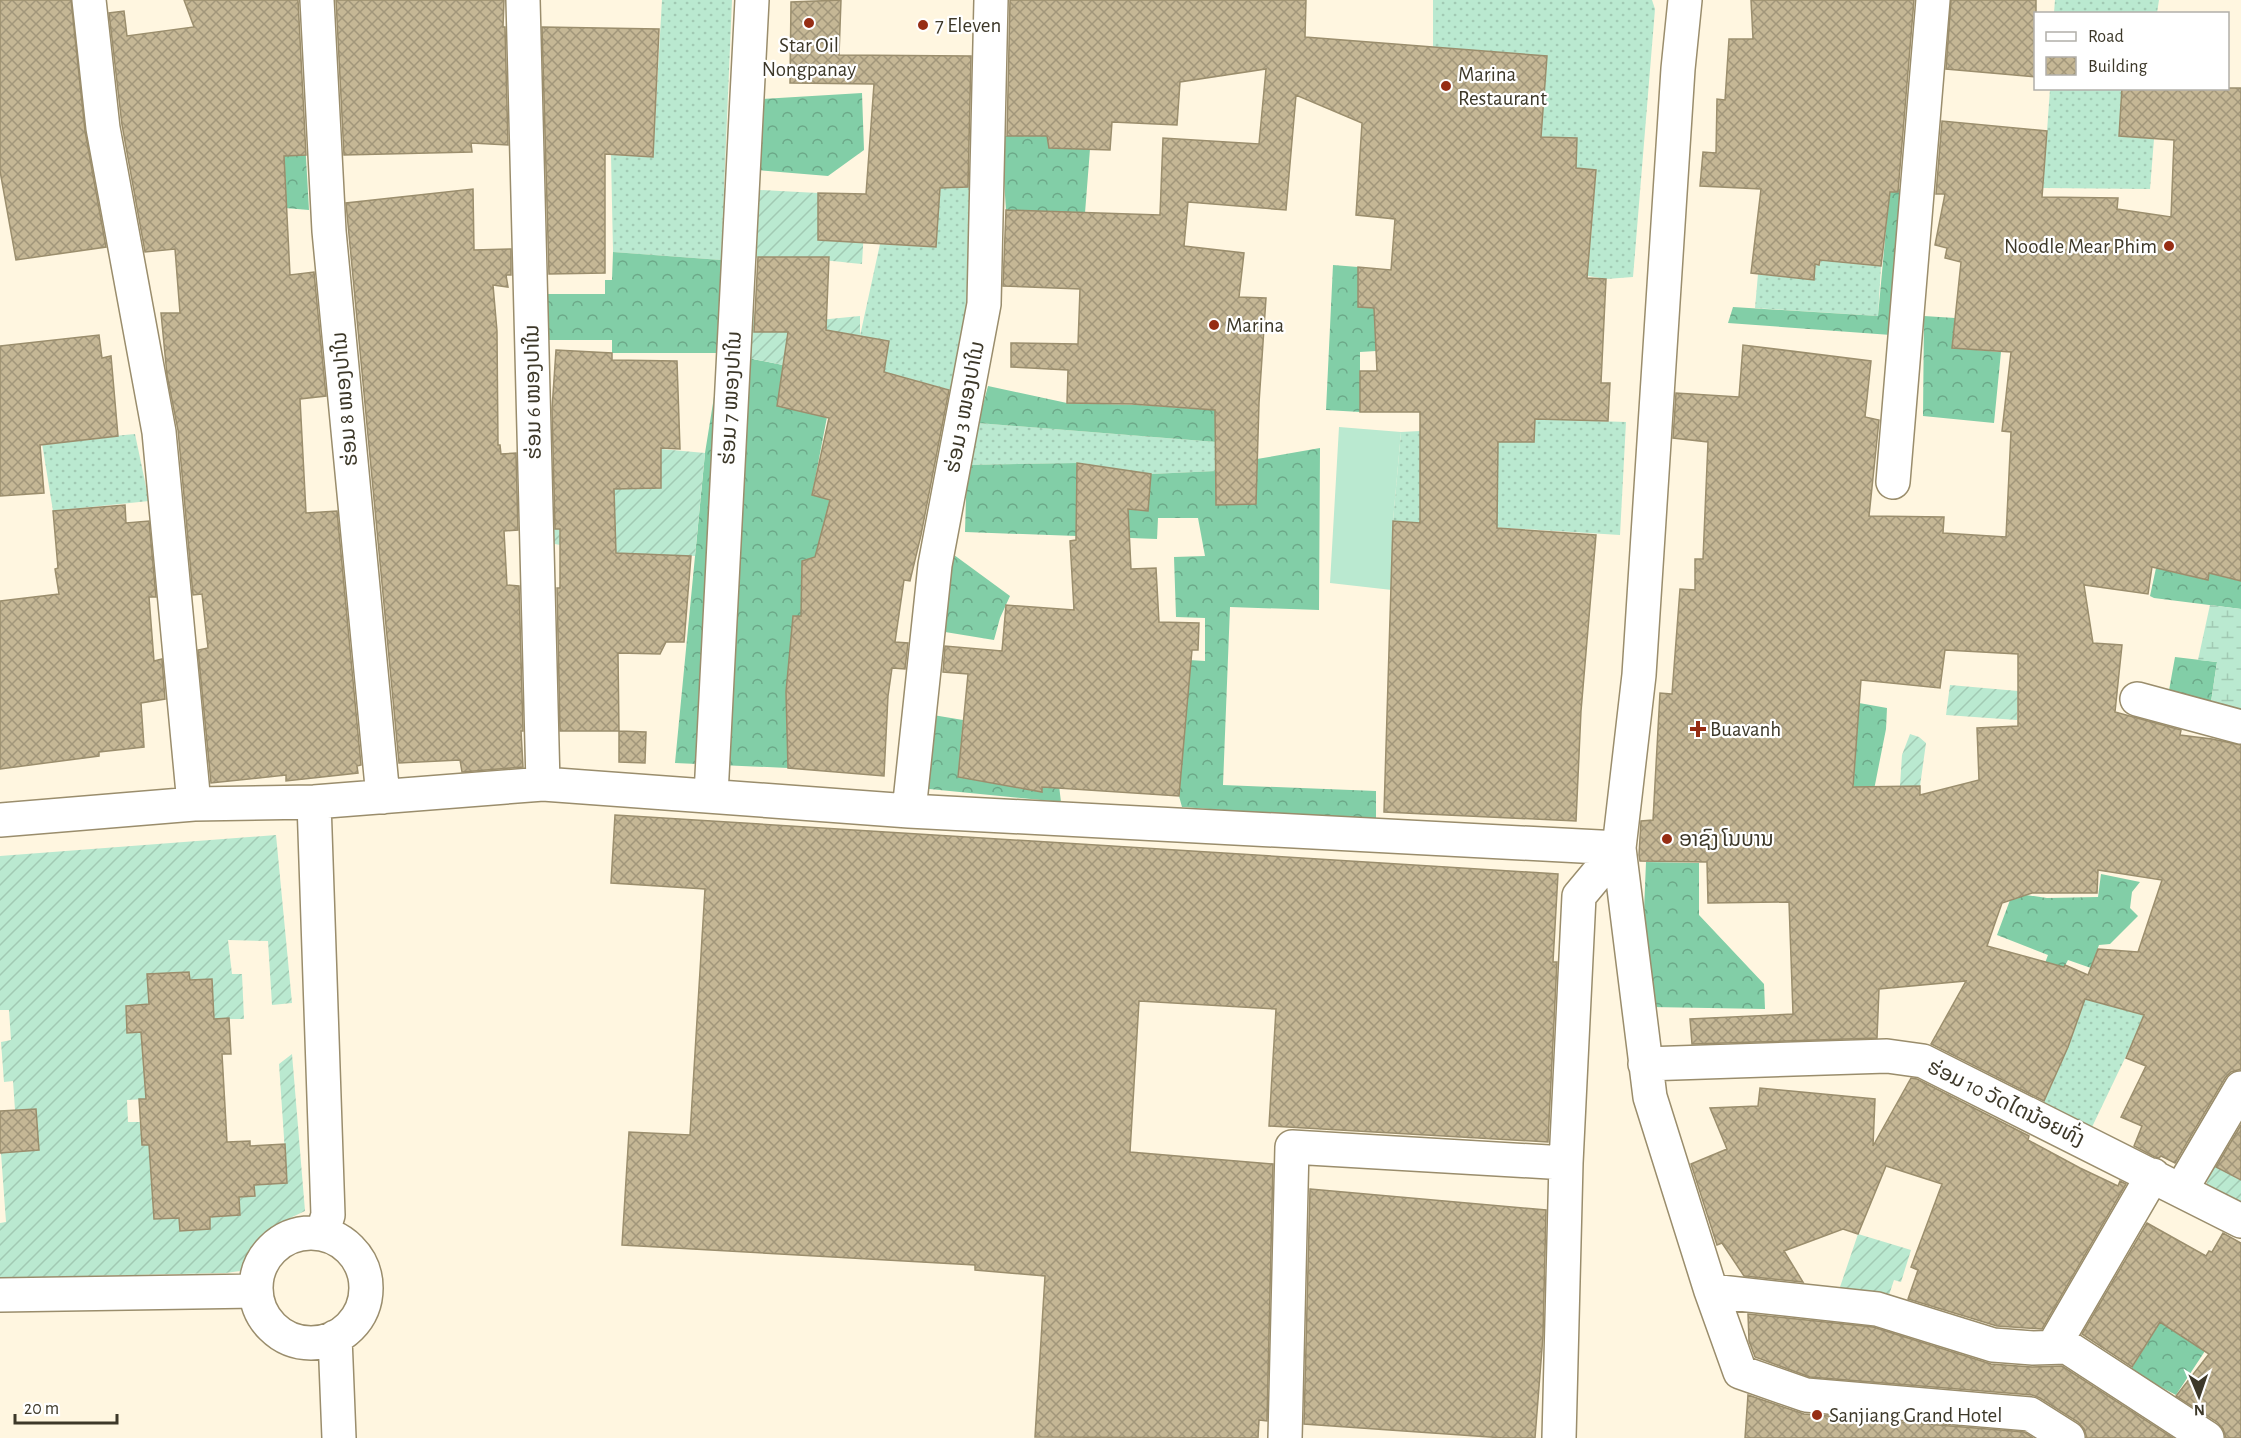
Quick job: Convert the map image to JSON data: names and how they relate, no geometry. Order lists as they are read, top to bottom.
{
  "streets": {
    "street": [
      "ຮ່ອມ 6 ໜອງປາໃນ",
      "ຮ່ອມ 7 ໜອງປາໃນ",
      "ຮ່ອມ 8 ໜອງປາໃນ",
      "ຮ່ອມ 3 ໜອງປາໃນ",
      "ຮ່ອມ 10 ວັດໄຕນ້ອຍທົ່ງ"
    ]
  },
  "places": {
    "other": [
      "Star Oil Nongpanay",
      "7 Eleven",
      "Marina Restaurant",
      "Noodle Mear Phim",
      "Marina",
      "ອາຊົງ ໂນບານ",
      "Sanjiang Grand Hotel"
    ],
    "health": ["Buavanh"]
  },
  "legend": ["Road", "Building"],
  "scale_bar": "20 m",
  "north": "bottom"
}
